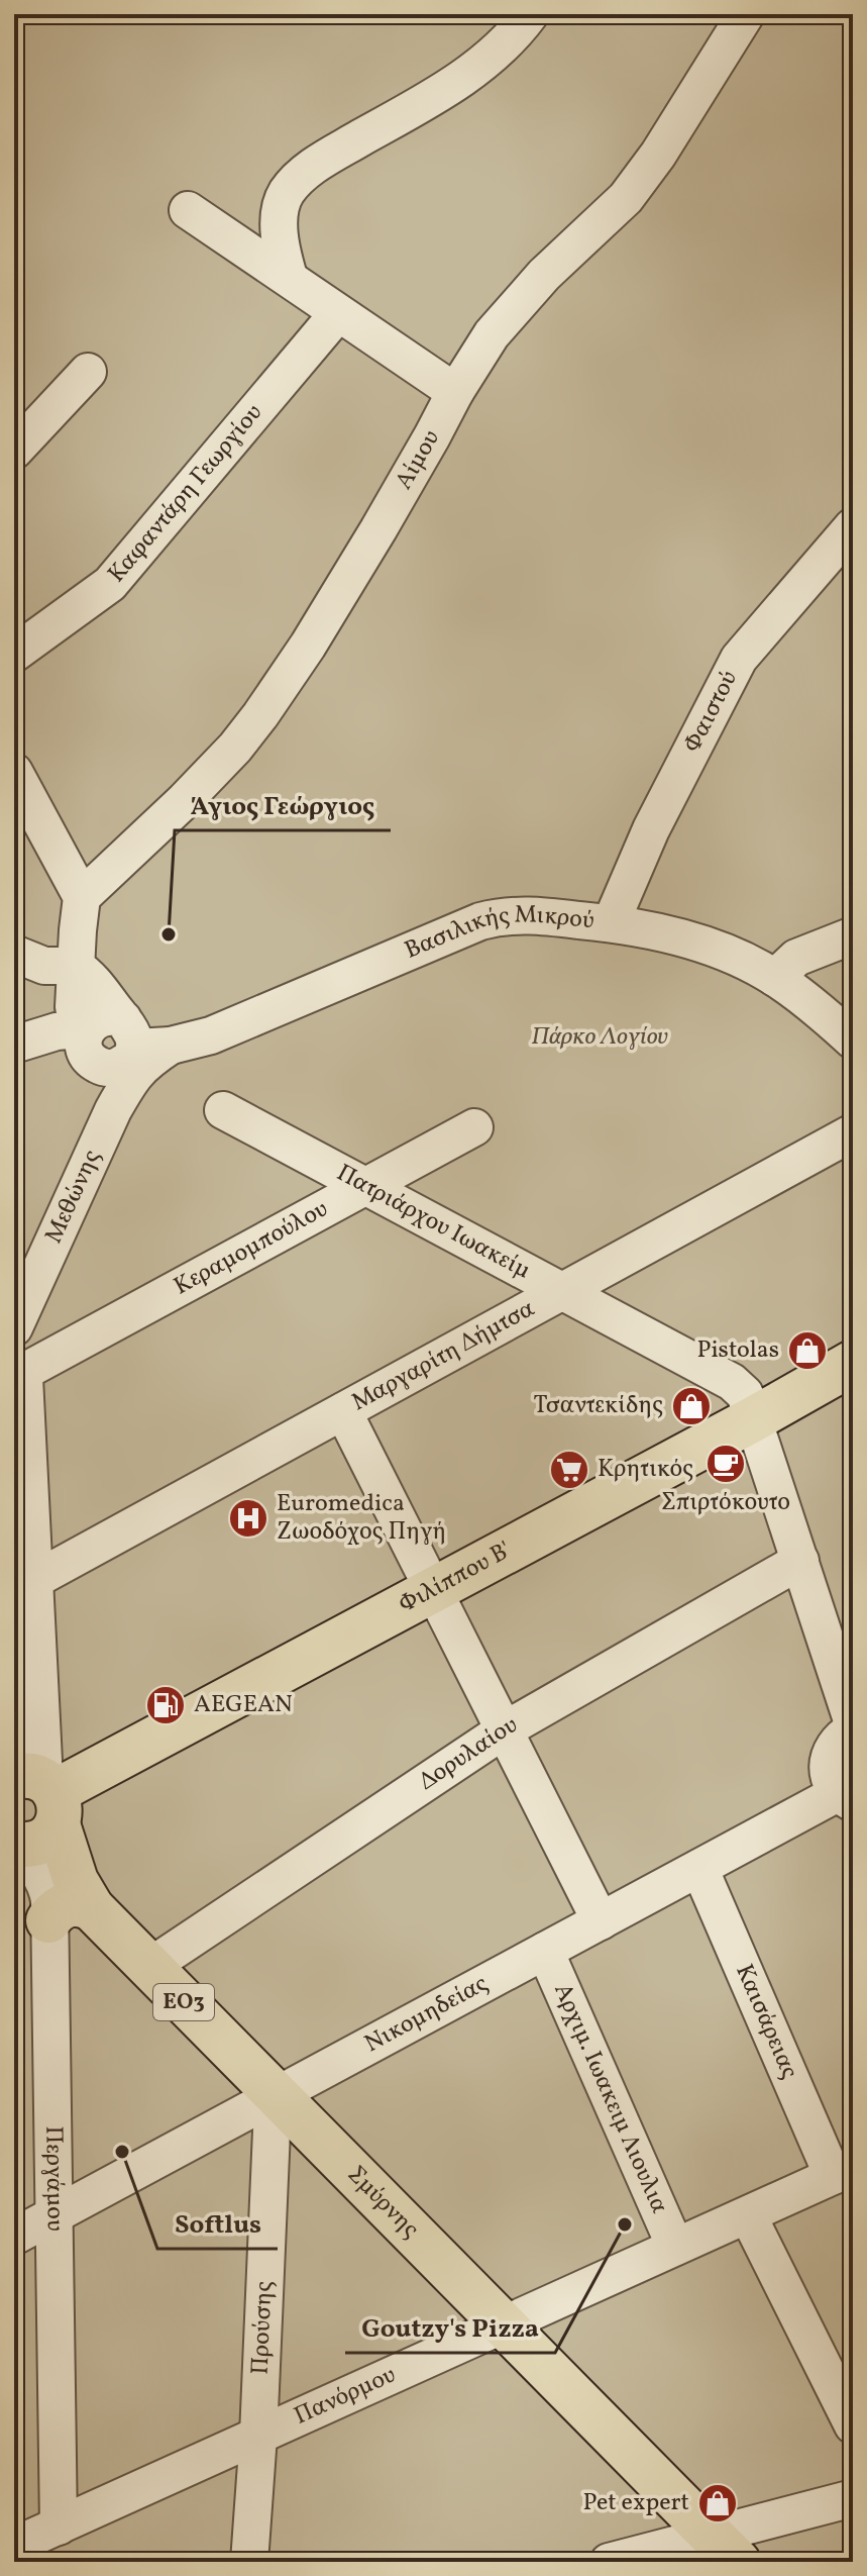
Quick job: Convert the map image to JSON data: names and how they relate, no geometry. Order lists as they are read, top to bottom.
{
  "streets": {
    "main road": ["Φιλίππου Β'", "ΕΟ3", "Σμύρνης"],
    "street": [
      "Αίμου",
      "Καφαντάρη Γεωργίου",
      "Φαιστού",
      "Βασιλικής Μικρού",
      "Μεθώνης",
      "Πατριάρχου Ιωακείμ",
      "Κεραμομπούλου",
      "Μαργαρίτη Δήμτσα",
      "Δορυλαίου",
      "Νικομηδείας",
      "Καισάρειας",
      "Αρχιμ. Ιωακειμ Λιουλια",
      "Περγάμου",
      "Προύσης",
      "Πανόρμου"
    ]
  },
  "crossings": [
    ["Φαιστού", "Βασιλικής Μικρού"],
    ["Βασιλικής Μικρού", "Μεθώνης"],
    ["Πατριάρχου Ιωακείμ", "Κεραμομπούλου"],
    ["Πατριάρχου Ιωακείμ", "Μαργαρίτη Δήμτσα"],
    ["Πατριάρχου Ιωακείμ", "Φιλίππου Β'"],
    ["Πατριάρχου Ιωακείμ", "Δορυλαίου"],
    ["Κεραμομπούλου", "Μαργαρίτη Δήμτσα"],
    ["Φιλίππου Β'", "Περγάμου"],
    ["Φιλίππου Β'", "Σμύρνης"],
    ["Δορυλαίου", "Σμύρνης"],
    ["Νικομηδείας", "Καισάρειας"],
    ["Νικομηδείας", "Αρχιμ. Ιωακειμ Λιουλια"],
    ["Νικομηδείας", "Περγάμου"],
    ["Νικομηδείας", "Σμύρνης"],
    ["Νικομηδείας", "Προύσης"],
    ["Καισάρειας", "Πανόρμου"],
    ["Αρχιμ. Ιωακειμ Λιουλια", "Πανόρμου"],
    ["Περγάμου", "Πανόρμου"],
    ["Σμύρνης", "Προύσης"],
    ["Σμύρνης", "Πανόρμου"],
    ["Προύσης", "Πανόρμου"]
  ],
  "parks": ["Πάρκο Λογίου"],
  "places": {
    "other": ["Άγιος Γεώργιος", "Softlus", "Goutzy's Pizza"],
    "shop": ["Pistolas", "Τσαντεκίδης", "Pet expert"],
    "cafe": ["Σπιρτόκουτο"],
    "supermarket": ["Κρητικός"],
    "hospital": ["Euromedica Ζωοδόχος Πηγή"],
    "fuel station": ["AEGEAN"]
  }
}
